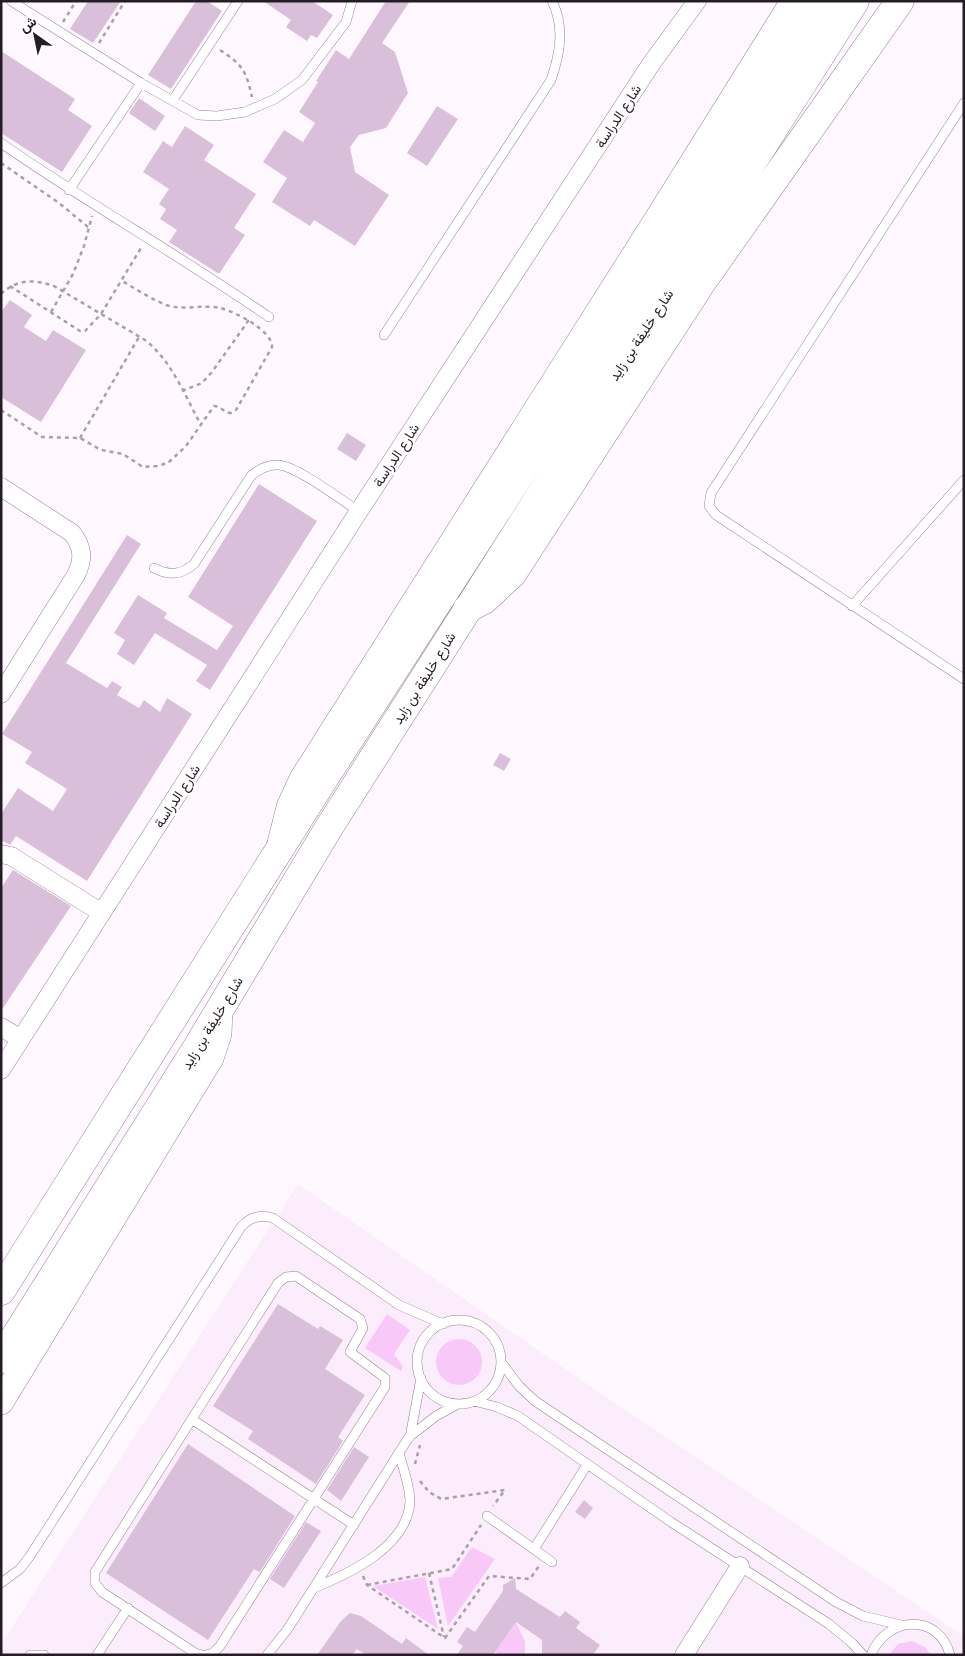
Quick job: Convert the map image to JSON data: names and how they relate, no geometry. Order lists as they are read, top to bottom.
{
  "streets": {
    "main road": ["شارع خليفة بن زايد"],
    "street": ["شارع الدراسة"]
  },
  "north": "top left"
}
